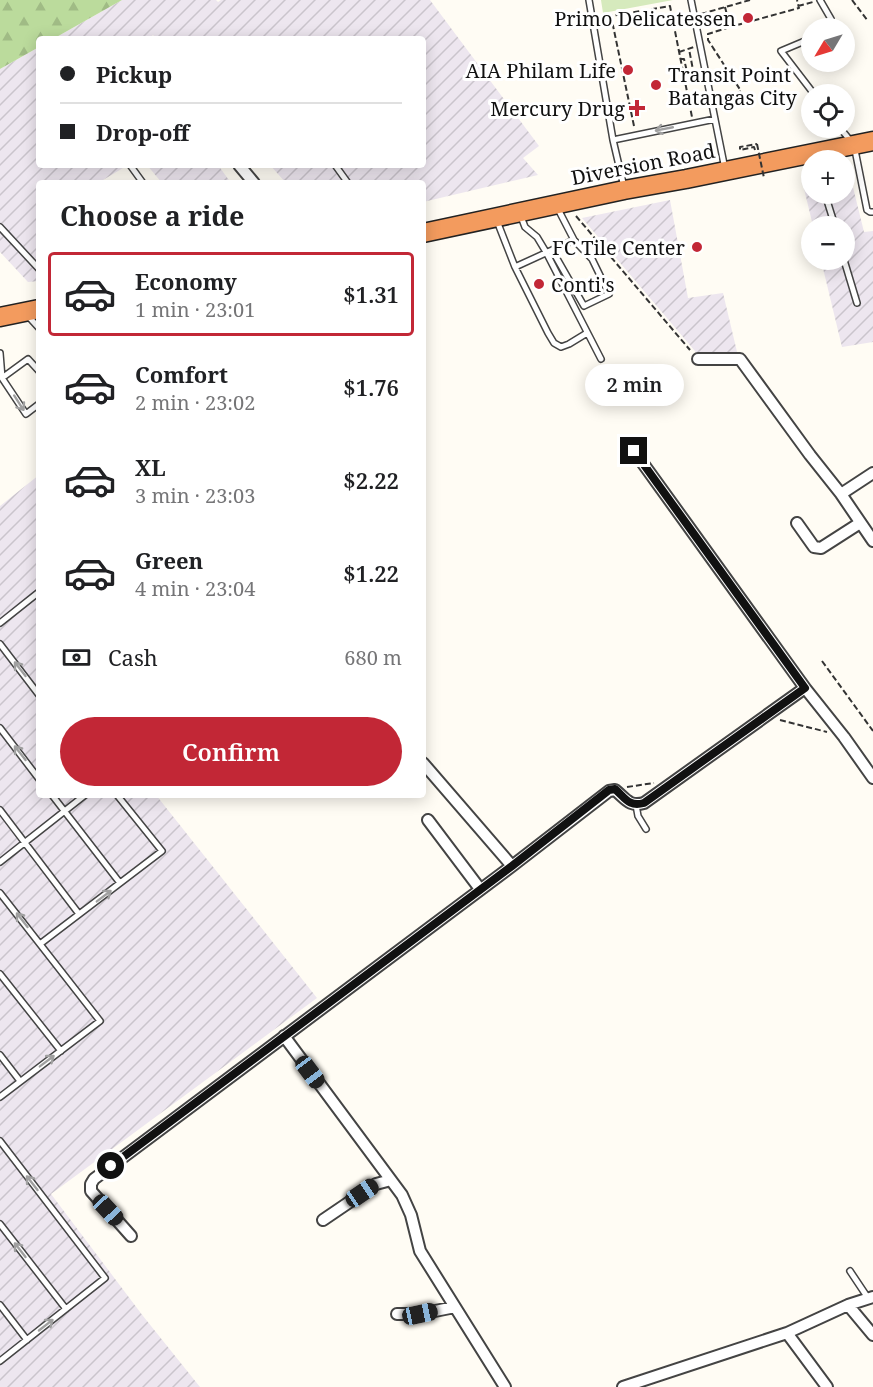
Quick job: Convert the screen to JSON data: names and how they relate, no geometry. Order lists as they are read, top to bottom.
{
  "streets": {
    "highway": ["Diversion Road"]
  },
  "places": {
    "other": [
      "Primo Delicatessen",
      "AIA Philam Life",
      "Transit Point Batangas City",
      "FC Tile Center",
      "Conti's"
    ],
    "health": ["Mercury Drug"]
  },
  "north": "bottom left",
  "page": {
    "map_buttons": ["+", "−"],
    "banner": ["Pickup", "Drop-off"],
    "heading": "Choose a ride",
    "list": [
      {
        "name": "Economy",
        "note": "1 min · 23:01",
        "value": "$1.31"
      },
      {
        "name": "Comfort",
        "note": "2 min · 23:02",
        "value": "$1.76"
      },
      {
        "name": "XL",
        "note": "3 min · 23:03",
        "value": "$2.22"
      },
      {
        "name": "Green",
        "note": "4 min · 23:04",
        "value": "$1.22"
      }
    ],
    "bubble": "2 min",
    "pay": ["Cash", "680 m"],
    "buttons": "Confirm"
  }
}
